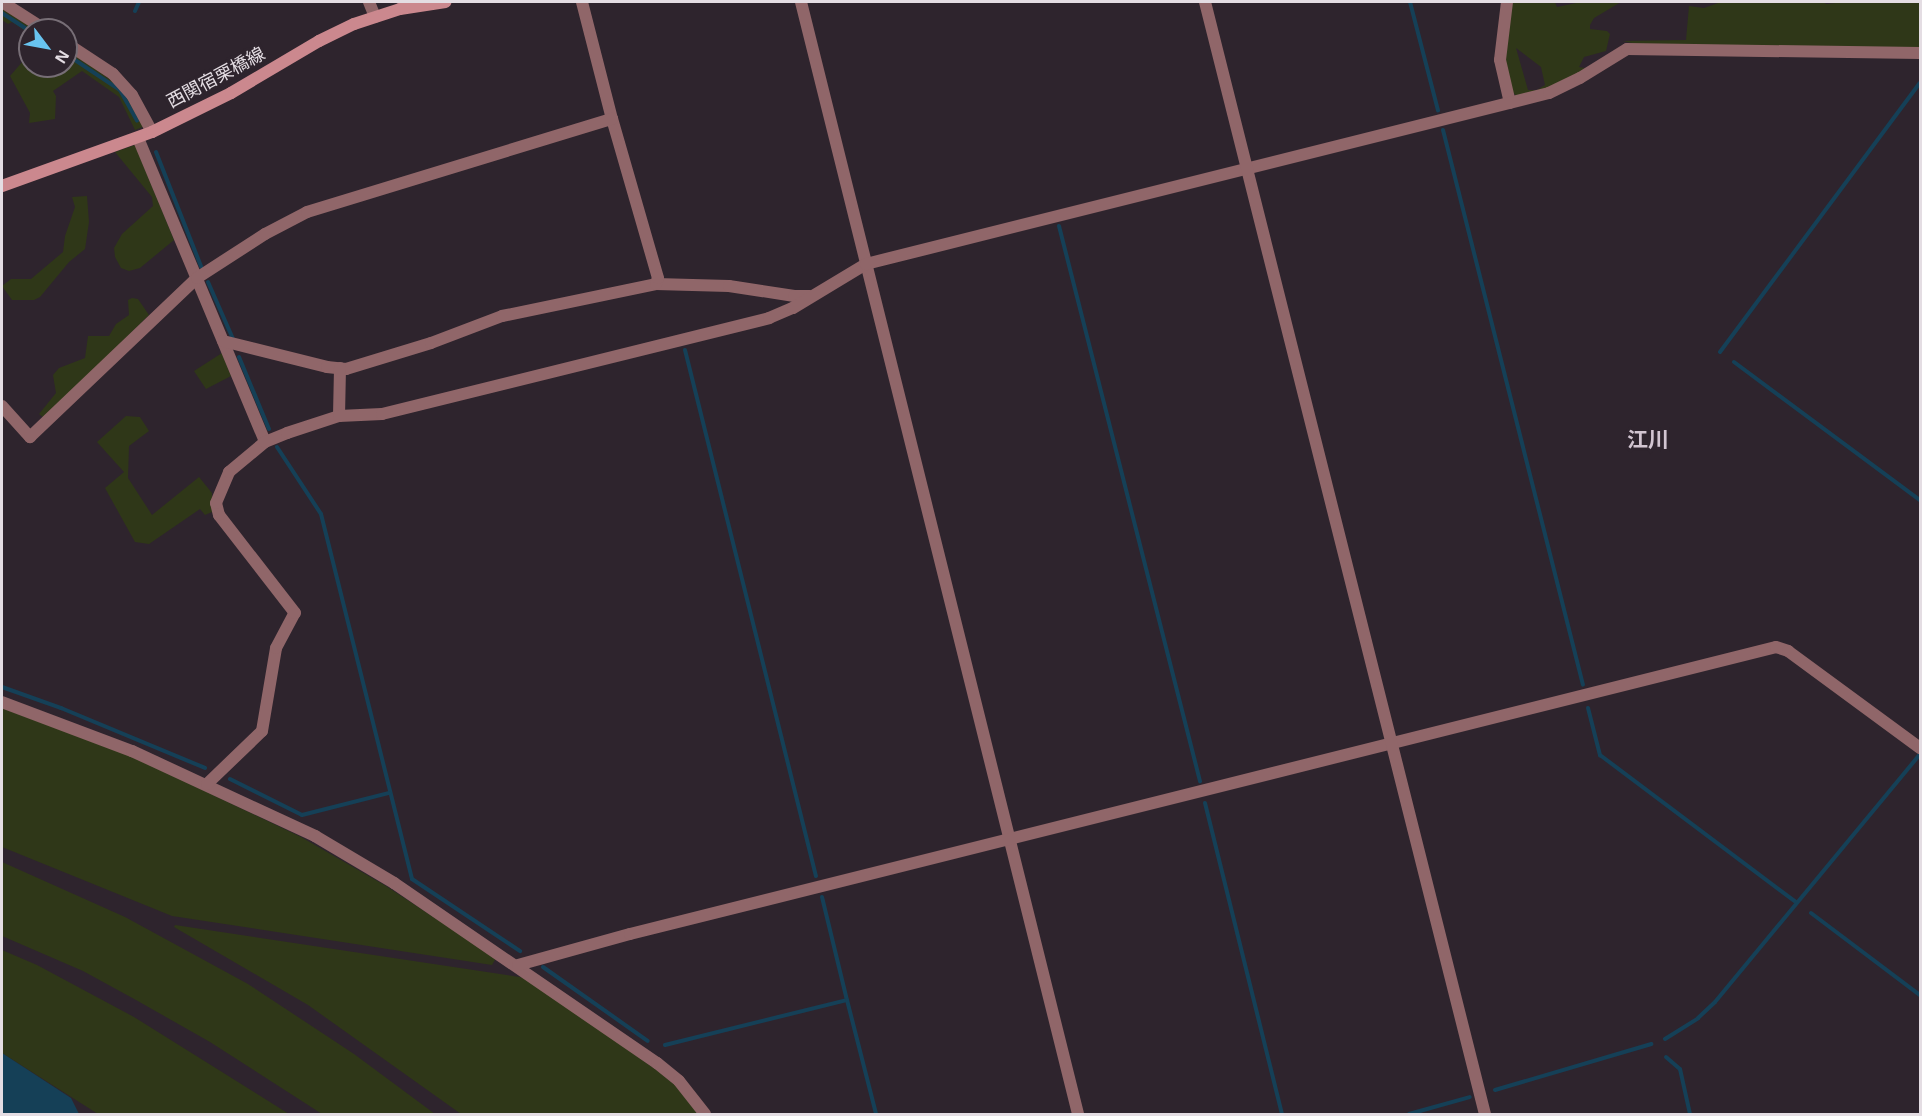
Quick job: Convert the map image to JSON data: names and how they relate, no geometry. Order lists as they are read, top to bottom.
{
  "streets": {
    "main road": ["西関宿栗橋線"]
  },
  "districts": ["江川"],
  "north": "bottom right"
}
